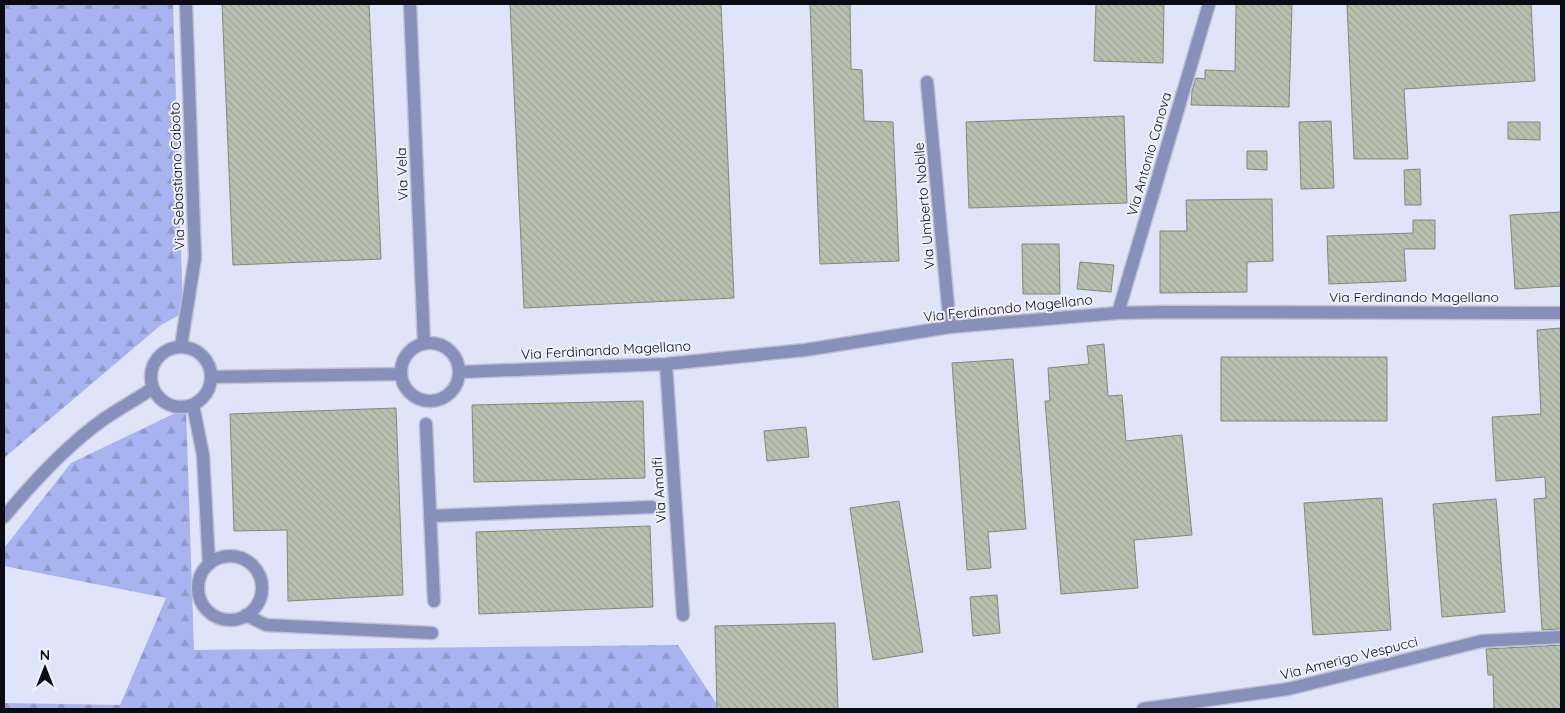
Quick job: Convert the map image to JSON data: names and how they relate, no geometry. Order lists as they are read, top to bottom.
{
  "streets": {
    "street": [
      "Via Antonio Canova",
      "Via Vela",
      "Via Sebastiano Caboto",
      "Via Umberto Nobile",
      "Via Ferdinando Magellano",
      "Via Amalfi",
      "Via Amerigo Vespucci"
    ]
  },
  "crossings": [
    ["Via Antonio Canova", "Via Ferdinando Magellano"],
    ["Via Vela", "Via Ferdinando Magellano"],
    ["Via Umberto Nobile", "Via Ferdinando Magellano"],
    ["Via Ferdinando Magellano", "Via Amalfi"]
  ],
  "north": "top"
}
